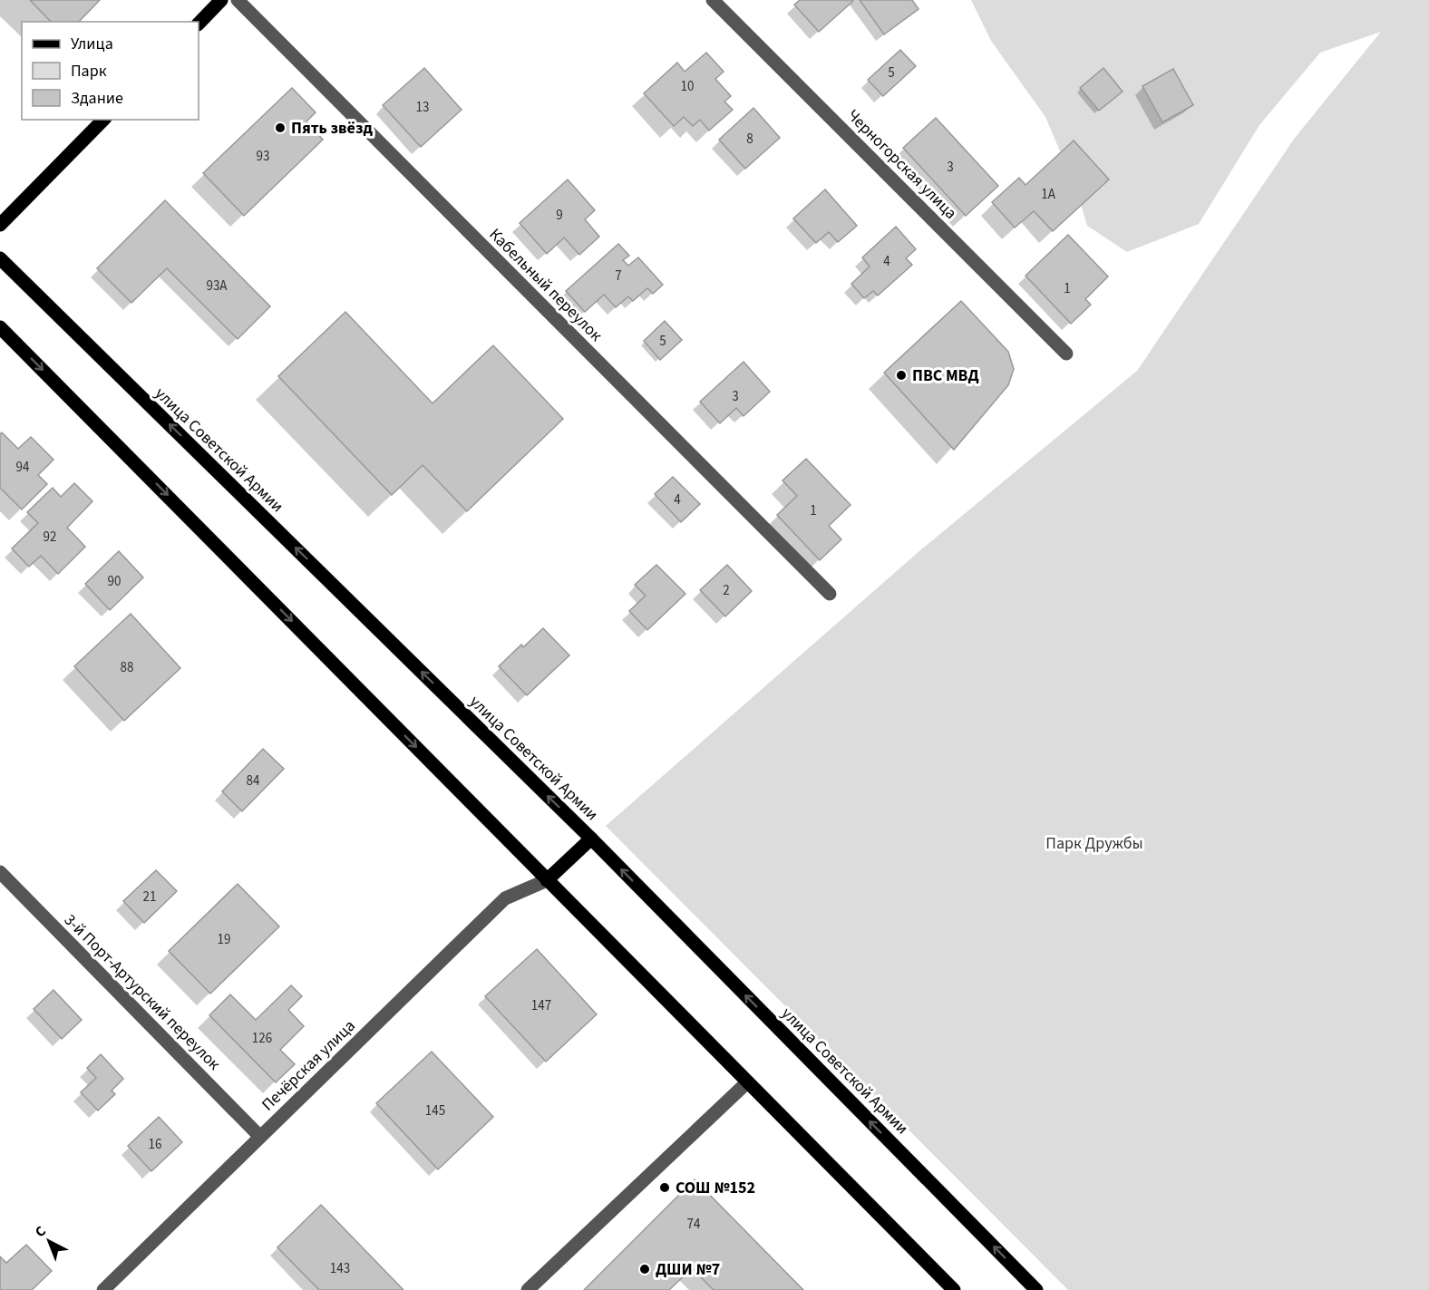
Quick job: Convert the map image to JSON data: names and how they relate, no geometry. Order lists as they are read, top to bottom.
{
  "streets": {
    "main road": ["улица Советской Армии"],
    "street": [
      "Черногорская улица",
      "Кабельный переулок",
      "3-й Порт-Артурский переулок",
      "Печёрская улица"
    ]
  },
  "crossings": [
    ["3-й Порт-Артурский переулок", "Печёрская улица"]
  ],
  "parks": ["Парк Дружбы"],
  "places": [
    "Пять звёзд",
    "ПВС МВД",
    "СОШ №152",
    "ДШИ №7"
  ],
  "house_numbers": [
    "5",
    "10",
    "13",
    "8",
    "93",
    "3",
    "1А",
    "9",
    "4",
    "7",
    "93А",
    "1",
    "5",
    "3",
    "94",
    "4",
    "1",
    "92",
    "90",
    "2",
    "88",
    "84",
    "21",
    "19",
    "147",
    "126",
    "145",
    "16",
    "74",
    "143"
  ],
  "legend": ["Улица", "Парк", "Здание"],
  "north": "top left"
}
